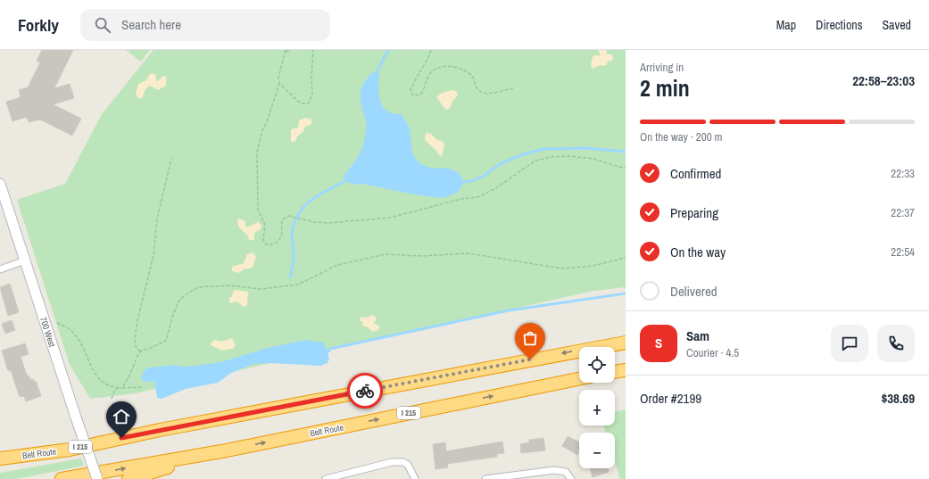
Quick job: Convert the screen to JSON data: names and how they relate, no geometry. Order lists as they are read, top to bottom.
{
  "streets": {
    "highway": ["I 215", "Belt Route"],
    "main road": ["700 West"]
  },
  "page": {
    "header": "Forkly",
    "search": "Search here",
    "nav": ["Map", "Directions", "Saved"],
    "heading": ["2 min", "Arriving in", "22:58–23:03"],
    "panel": [
      "Sam",
      "Courier · 4.5",
      "Order #2199",
      "$38.69"
    ],
    "bar": "On the way · 200 m",
    "list": [
      ["Confirmed", "22:33"],
      ["Preparing", "22:37"],
      ["On the way", "22:54"],
      "Delivered"
    ],
    "round": "S",
    "map_buttons": ["+", "−"]
  }
}
